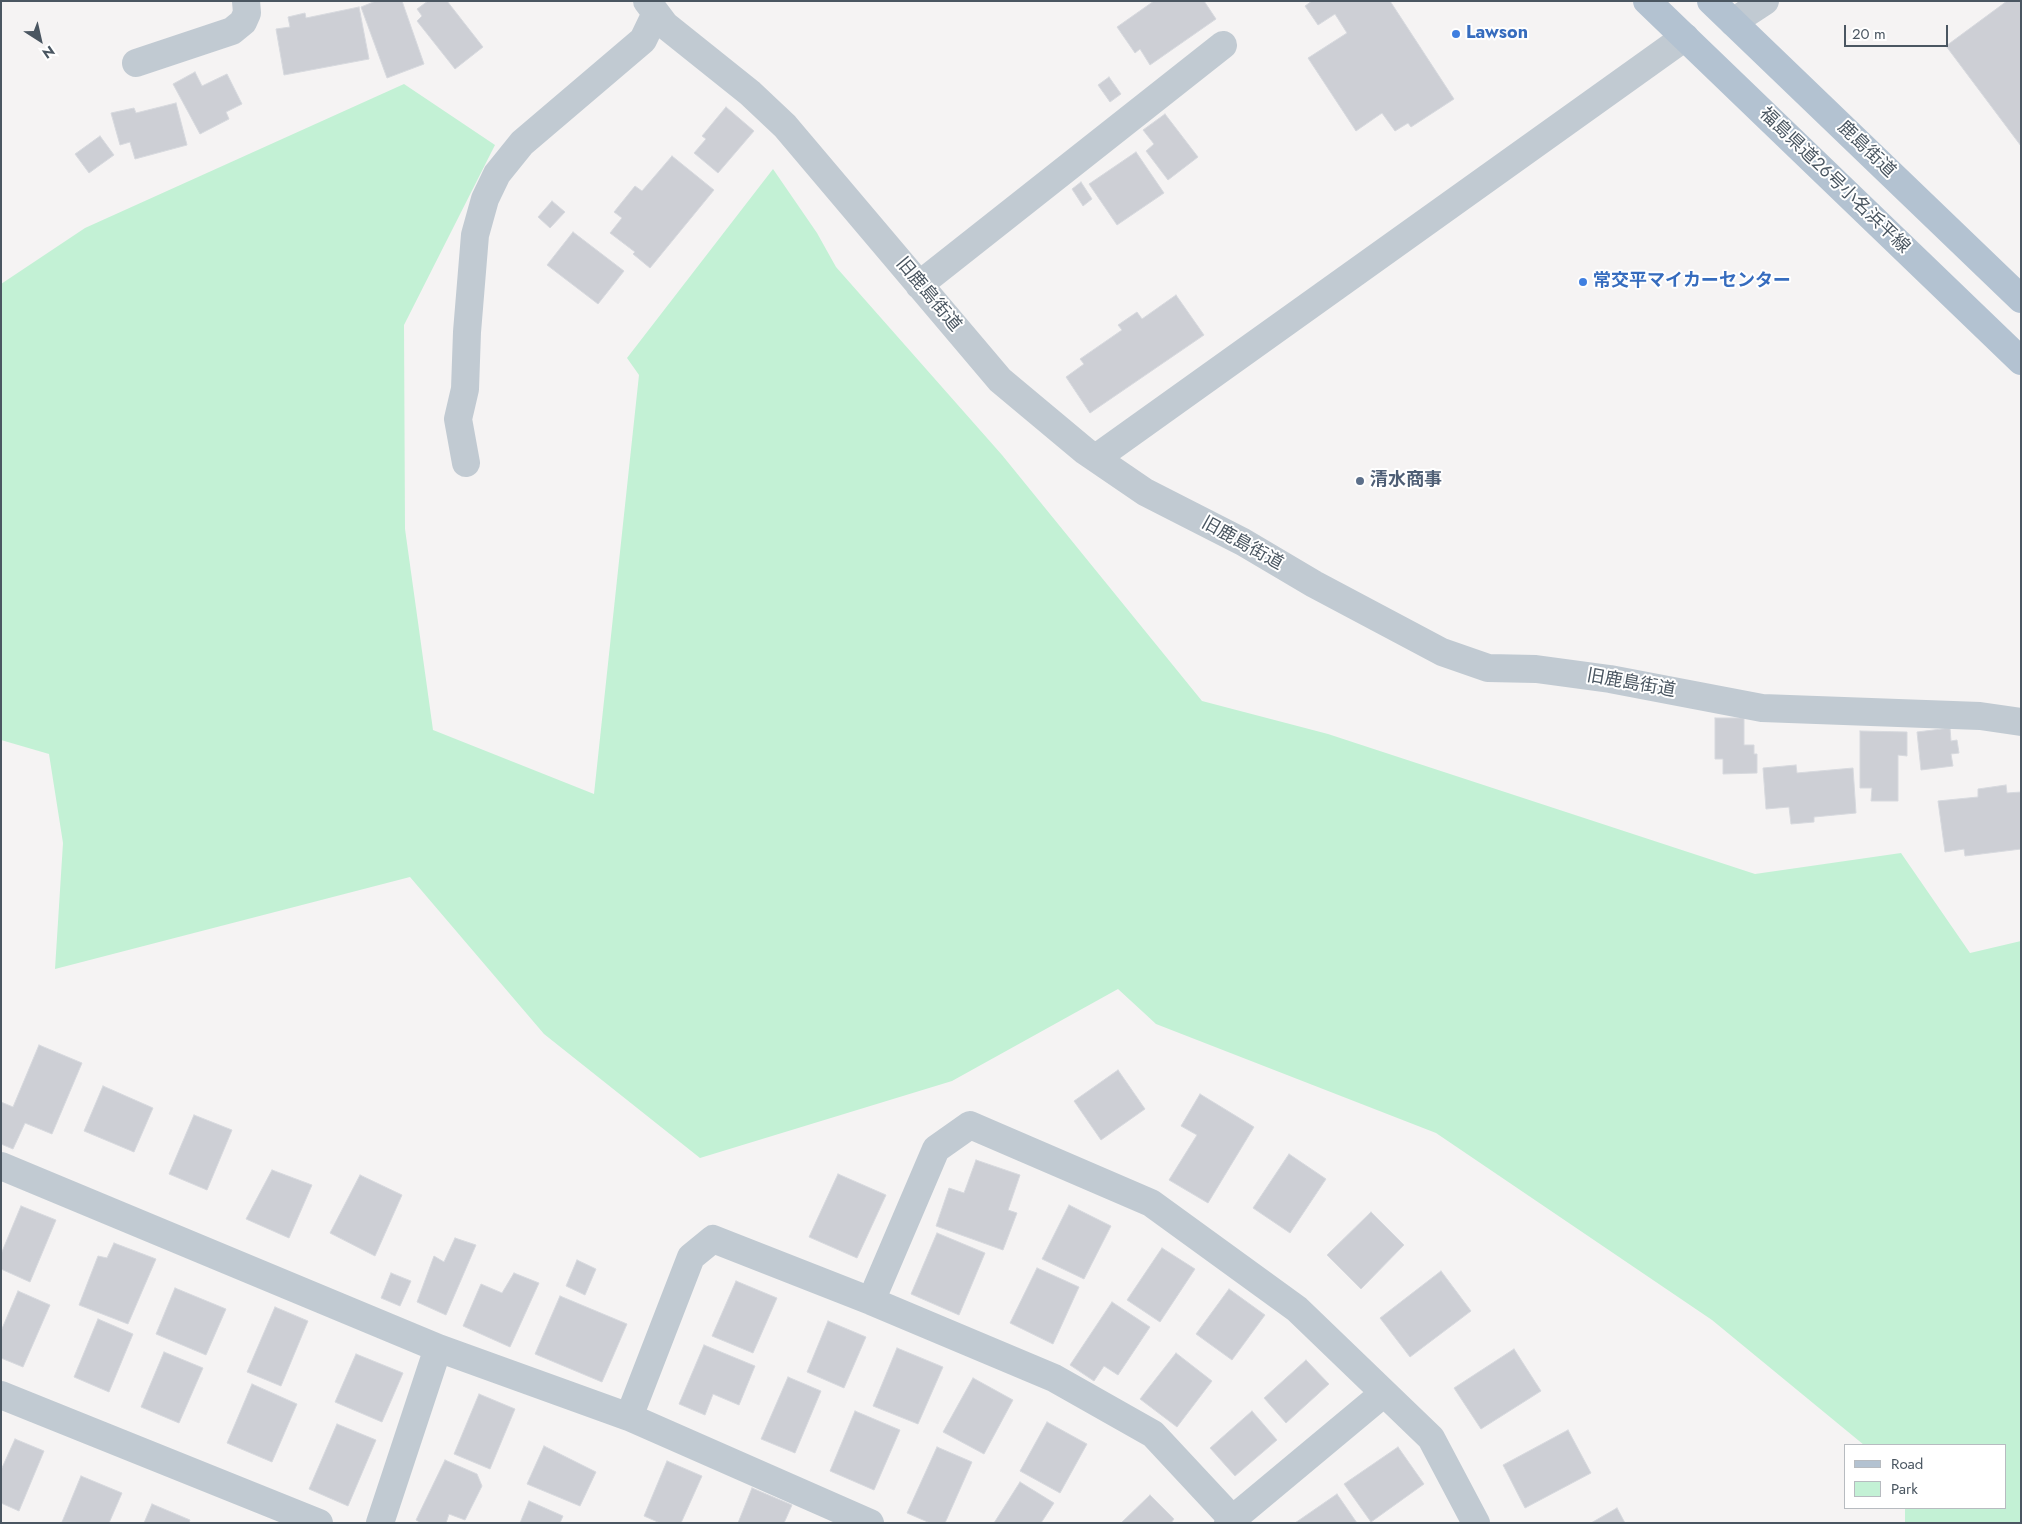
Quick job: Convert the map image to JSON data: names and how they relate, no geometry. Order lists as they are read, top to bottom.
{
  "streets": {
    "main road": ["鹿島街道", "福島県道26号小名浜平線"],
    "street": ["旧鹿島街道"]
  },
  "places": ["Lawson", "常交平マイカーセンター", "清水商事"],
  "legend": ["Road", "Park"],
  "scale_bar": "20 m",
  "north": "bottom right"
}
